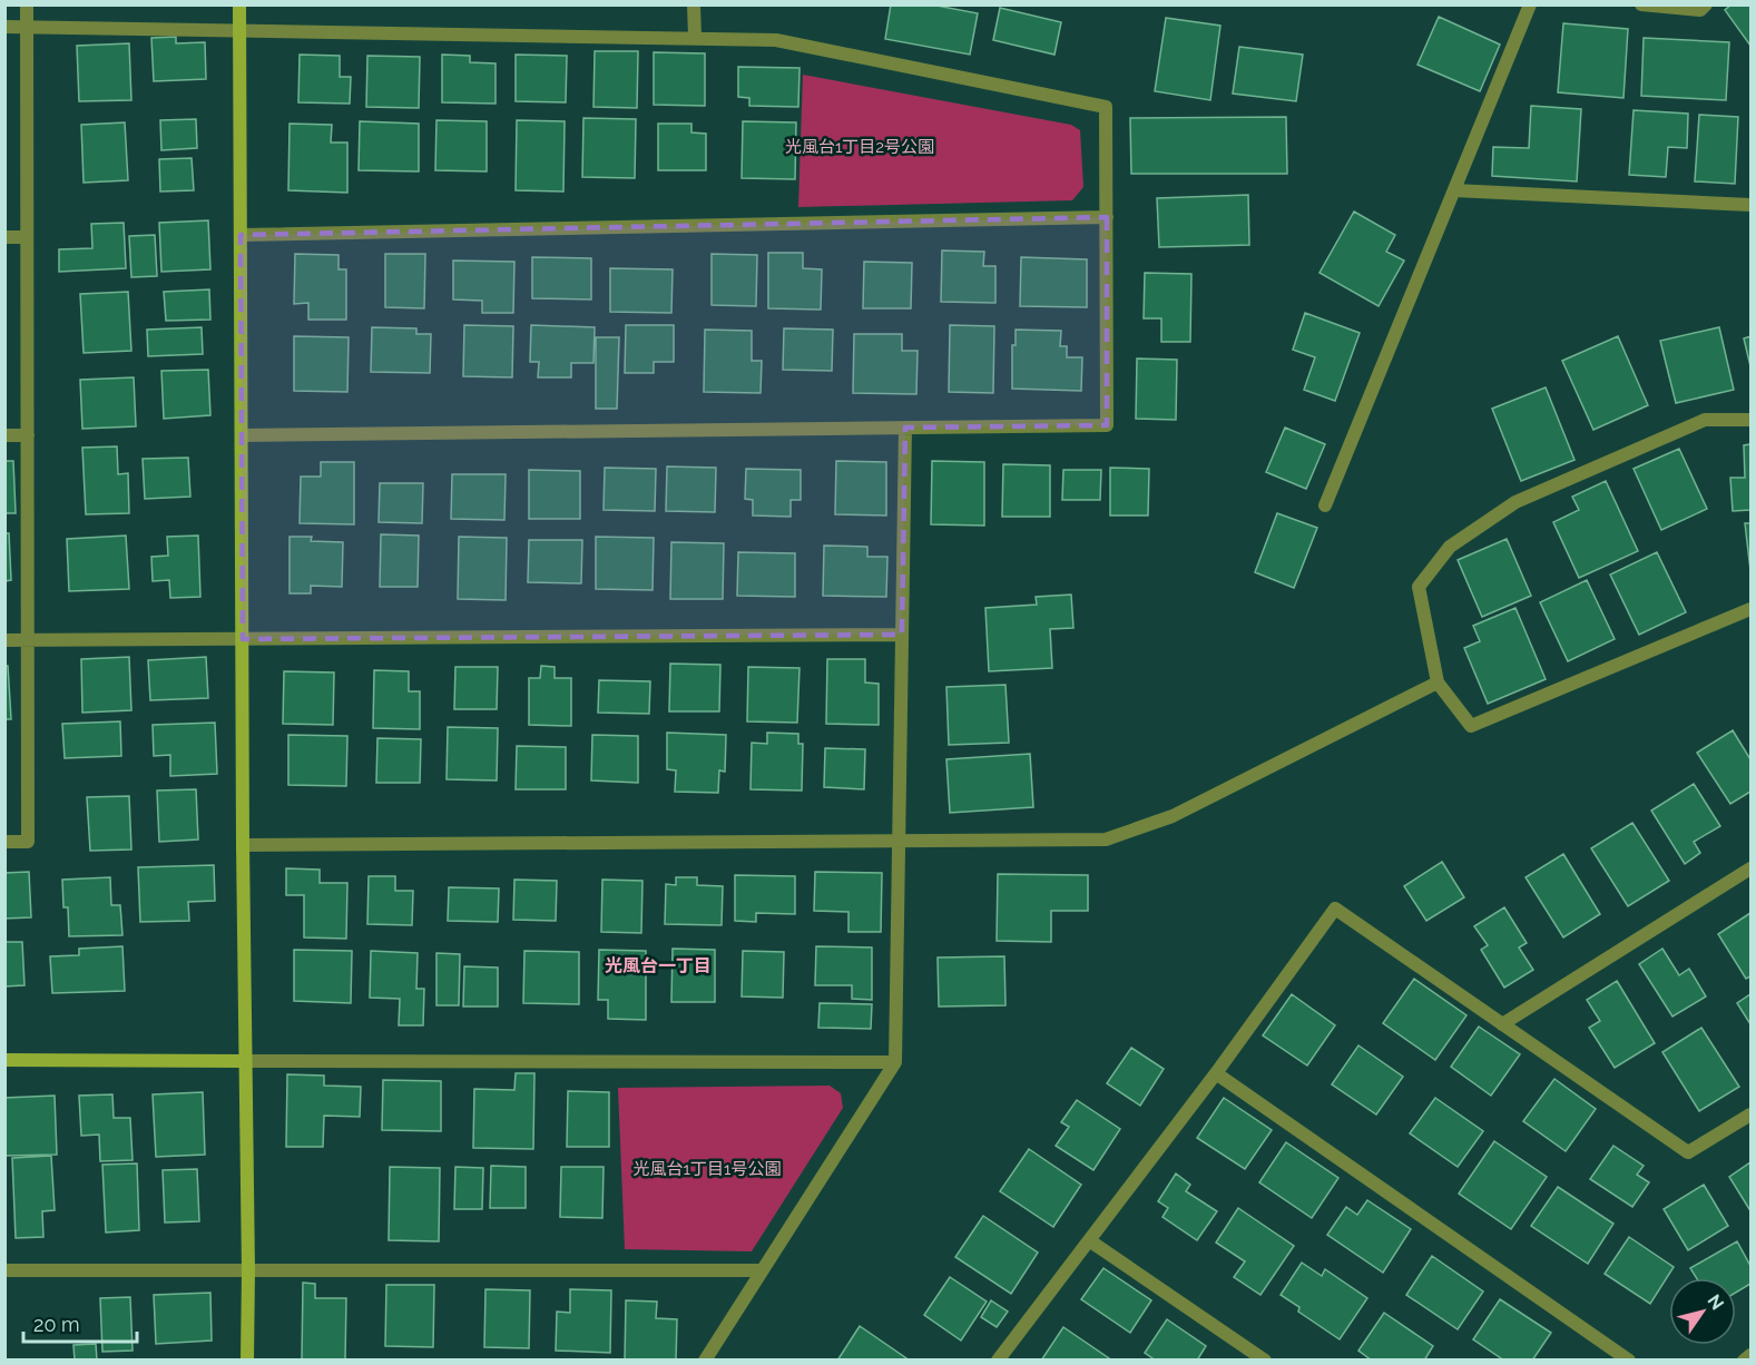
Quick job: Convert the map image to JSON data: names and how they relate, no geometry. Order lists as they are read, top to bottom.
{
  "districts": ["光風台一丁目"],
  "parks": ["光風台1丁目2号公園", "光風台1丁目1号公園"],
  "scale_bar": "20 m",
  "north": "top right"
}
